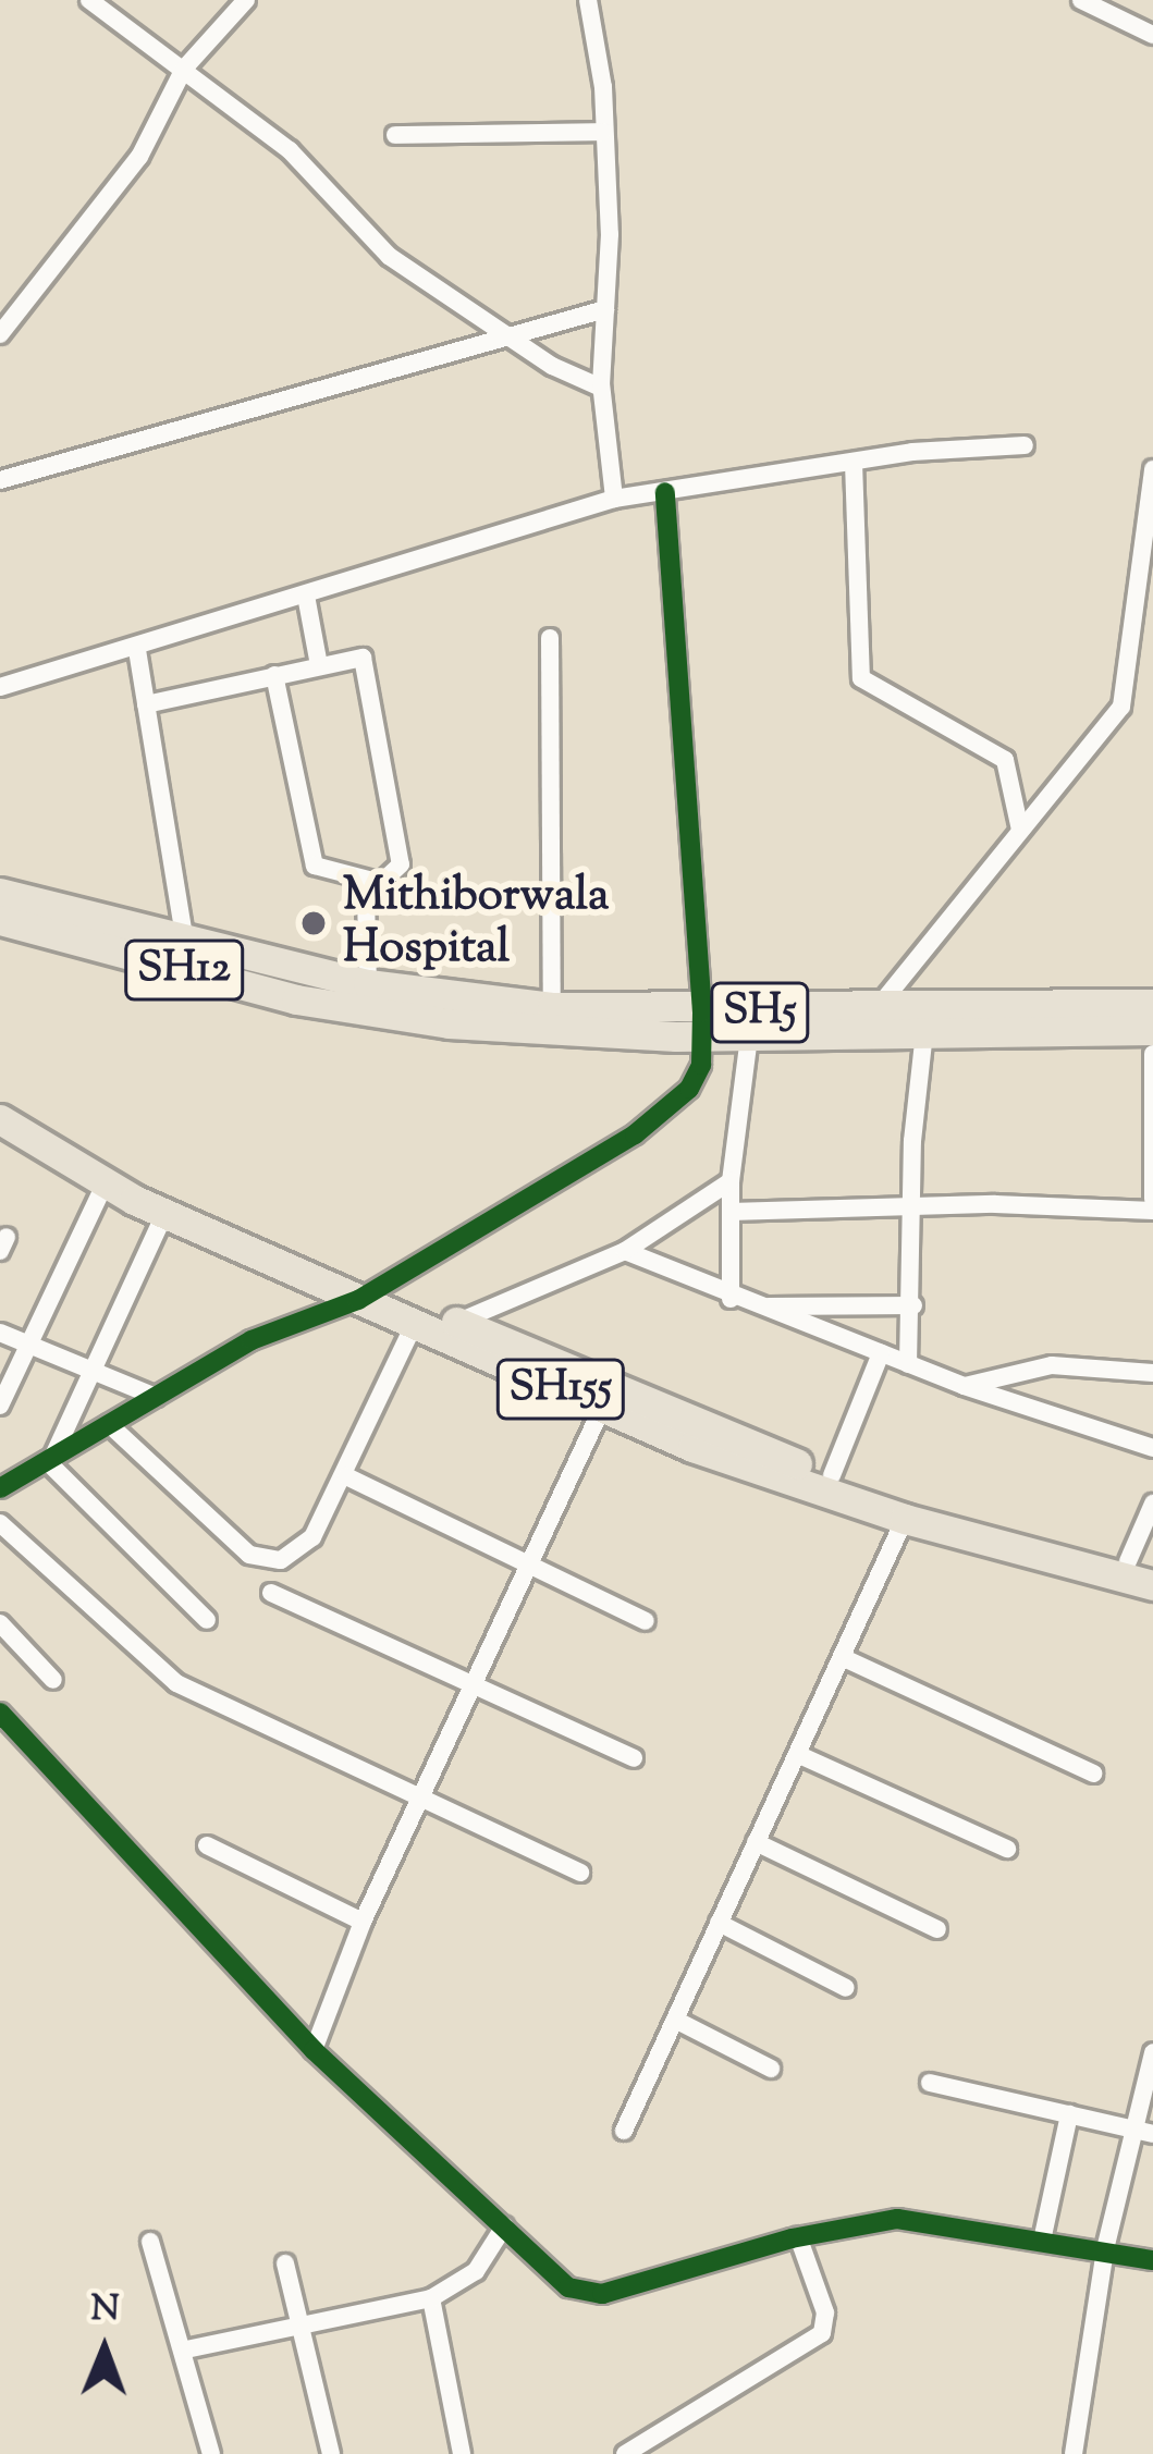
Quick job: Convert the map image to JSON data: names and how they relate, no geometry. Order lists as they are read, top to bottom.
{
  "streets": {
    "main road": ["SH12", "SH5", "SH155"]
  },
  "crossings": [
    ["SH12", "SH5"]
  ],
  "places": ["Mithiborwala Hospital"],
  "north": "top"
}
